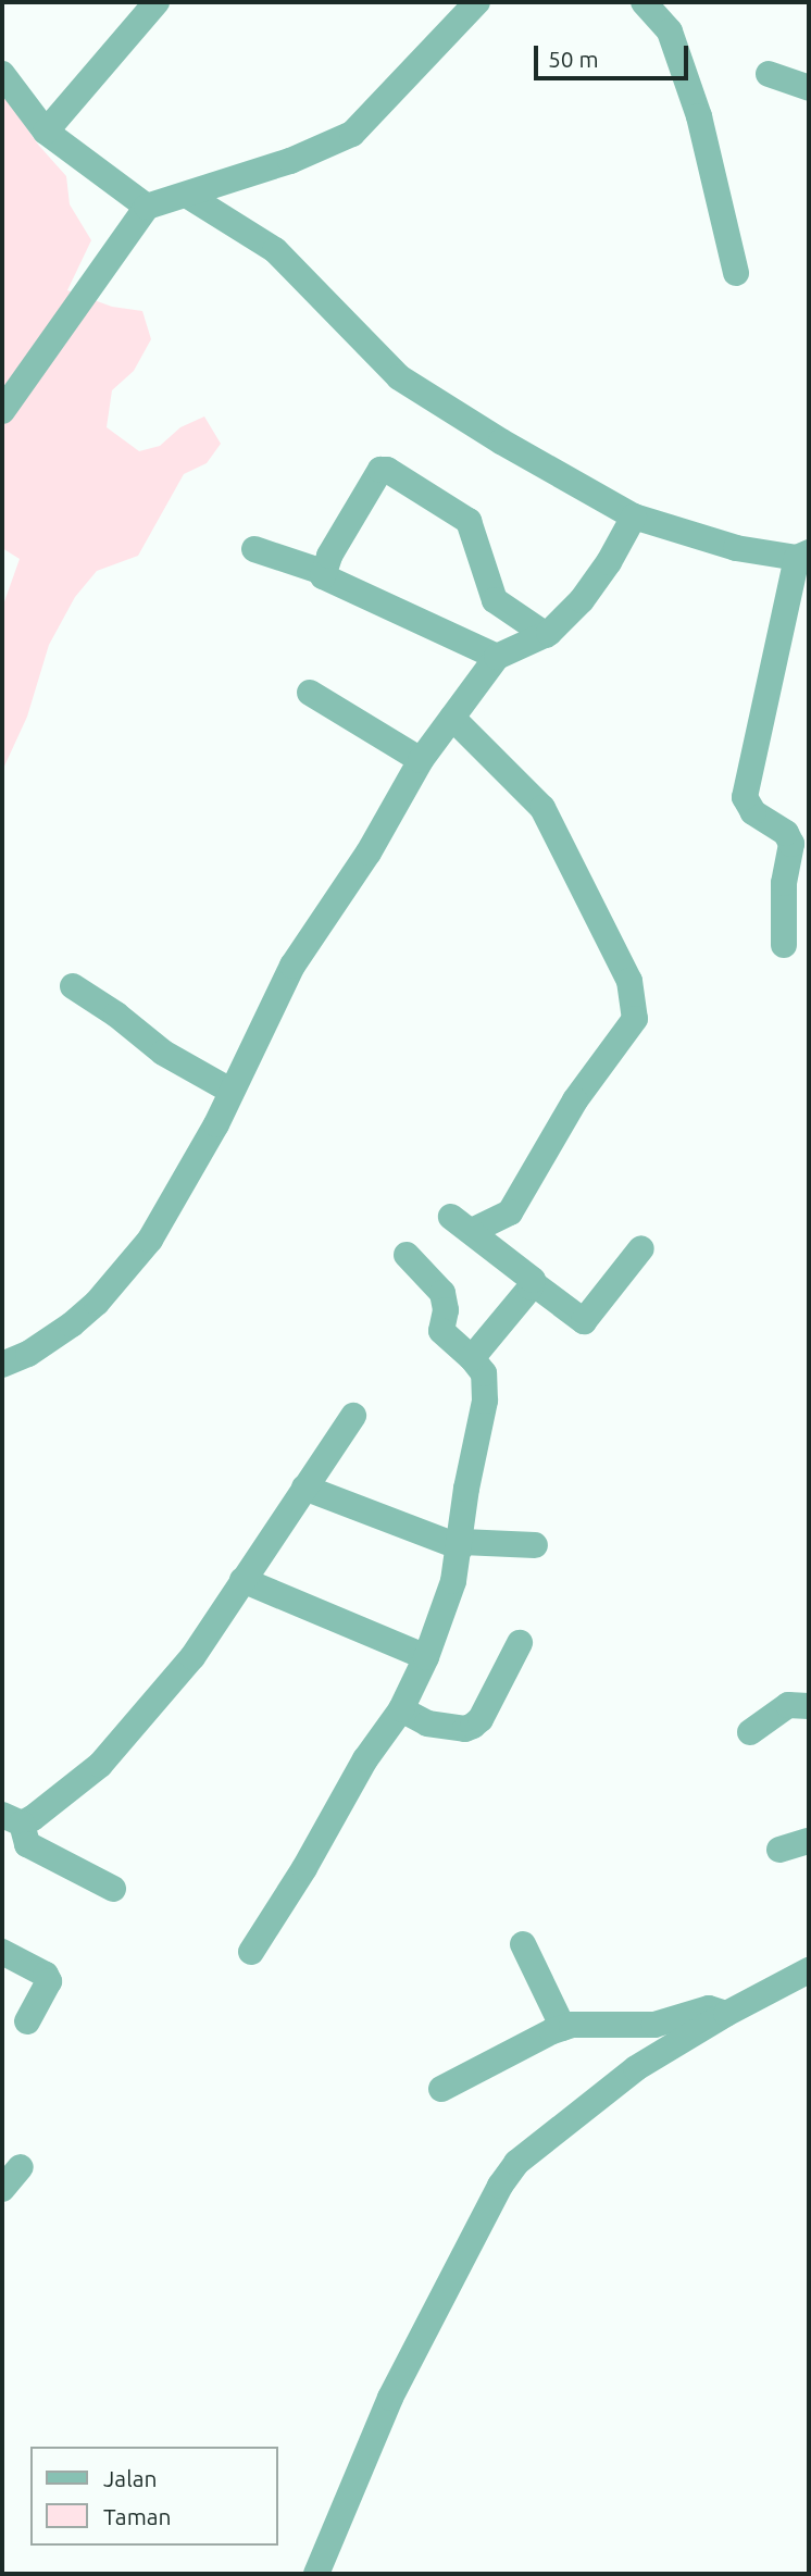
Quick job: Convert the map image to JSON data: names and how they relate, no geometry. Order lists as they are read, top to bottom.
{
  "legend": ["Jalan", "Taman"],
  "scale_bar": "50 m"
}
